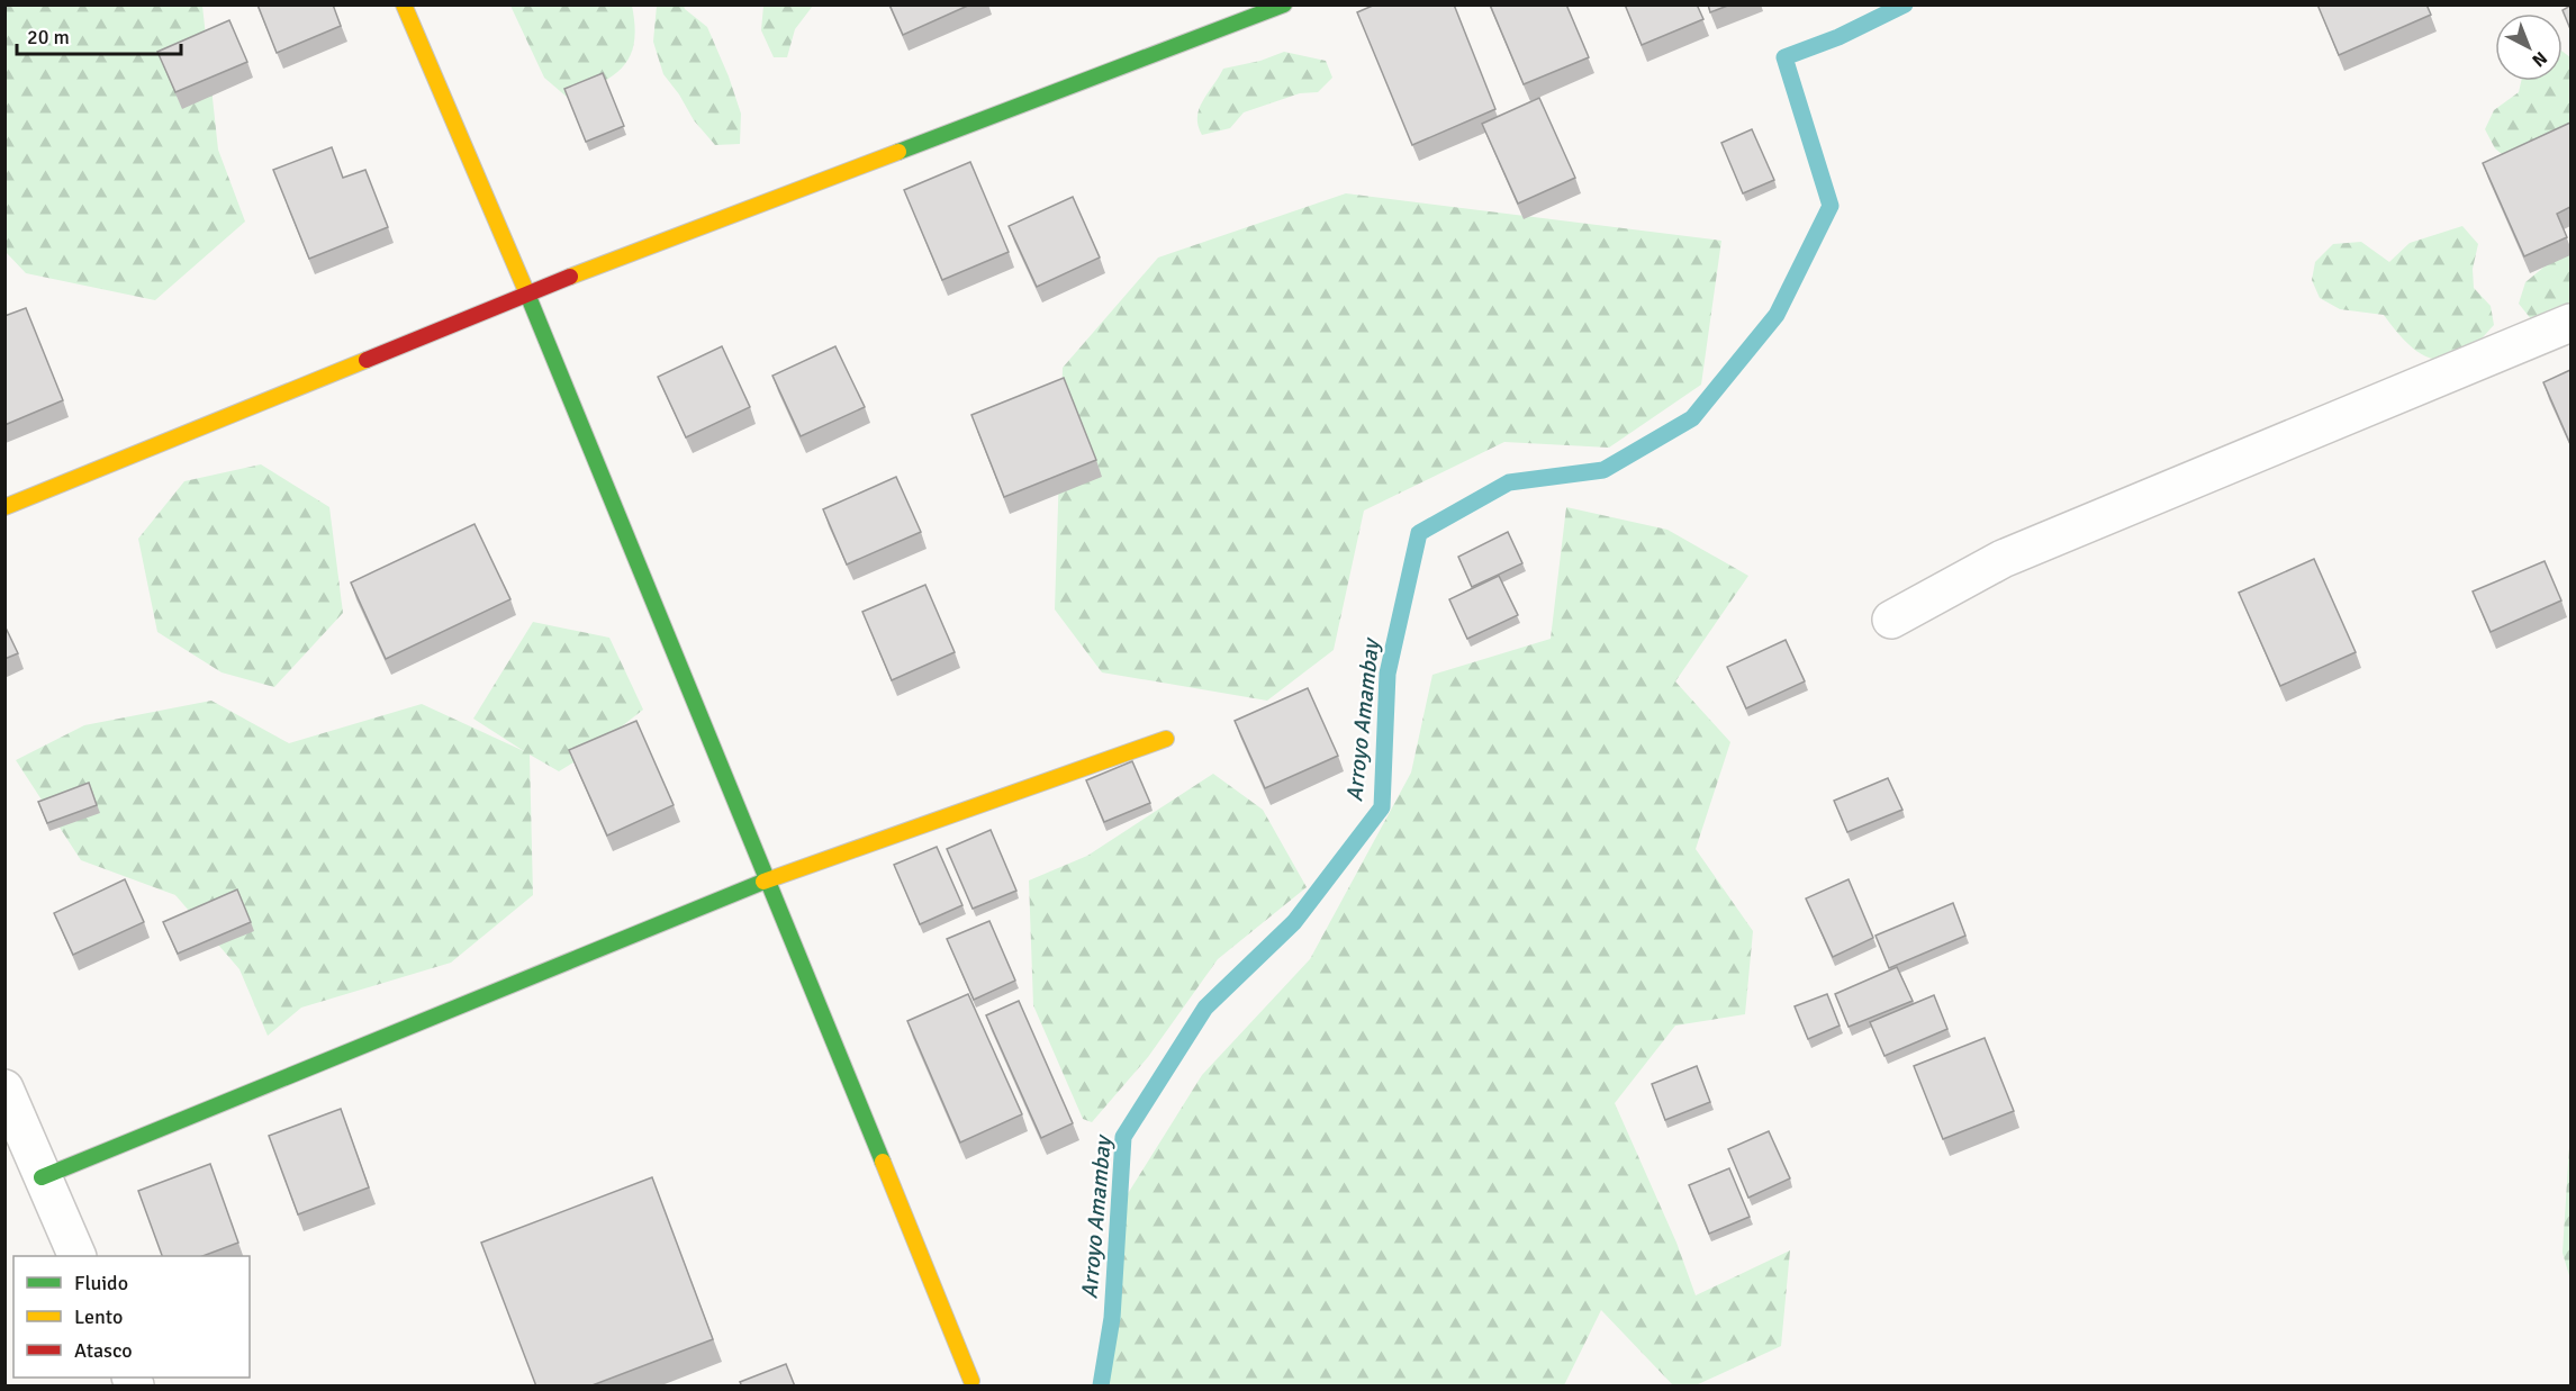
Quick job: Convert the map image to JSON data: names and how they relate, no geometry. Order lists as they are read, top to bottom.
{
  "water": ["Arroyo Amambay"],
  "legend": ["Fluido", "Lento", "Atasco"],
  "scale_bar": "20 m",
  "north": "bottom right"
}
